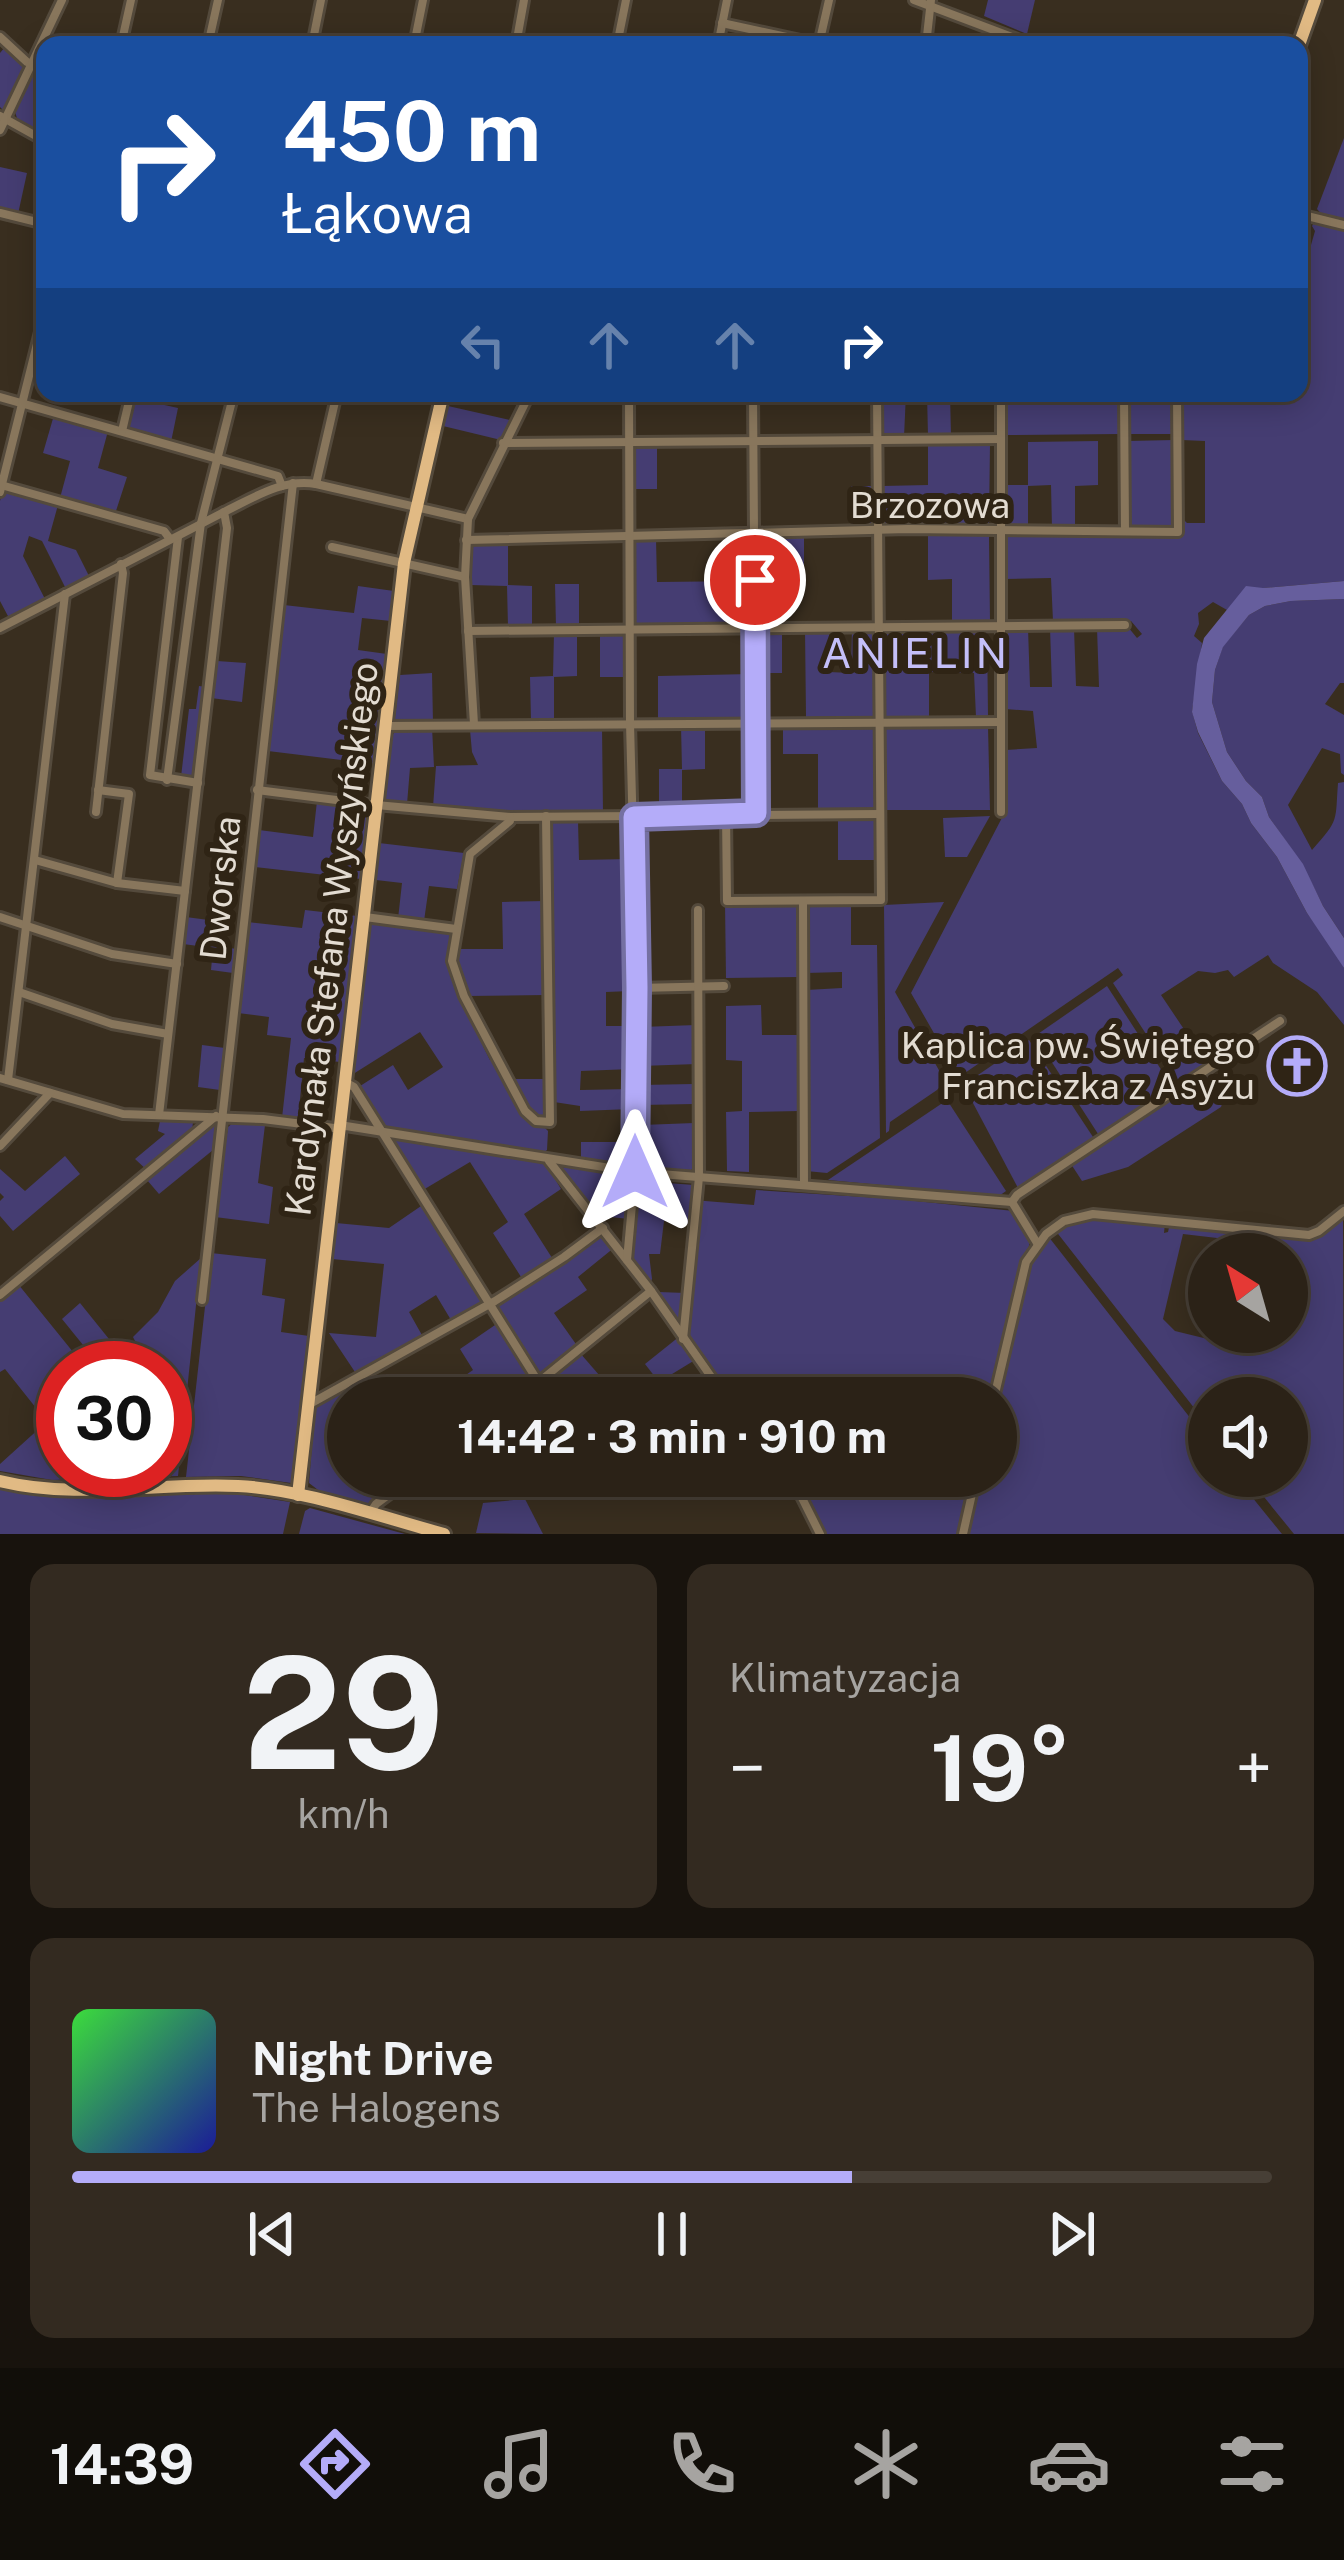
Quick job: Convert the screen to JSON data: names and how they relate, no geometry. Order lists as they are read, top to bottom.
{
  "streets": {
    "main road": ["Kardynała Stefana Wyszyńskiego"],
    "street": ["Brzozowa", "Dworska"]
  },
  "districts": ["ANIELIN"],
  "places": {
    "church": ["Kaplica pw. Świętego Franciszka z Asyżu"]
  },
  "north": "top left",
  "page": {
    "turn": ["450 m", "Łąkowa"],
    "limit": "30",
    "trip": "14:42 · 3 min · 910 m",
    "tile": [
      ["29", "km/h"],
      "Klimatyzacja"
    ],
    "heat": ["−", "19°", "+"],
    "song": ["Night Drive", "The Halogens"],
    "tabs": "14:39"
  }
}
